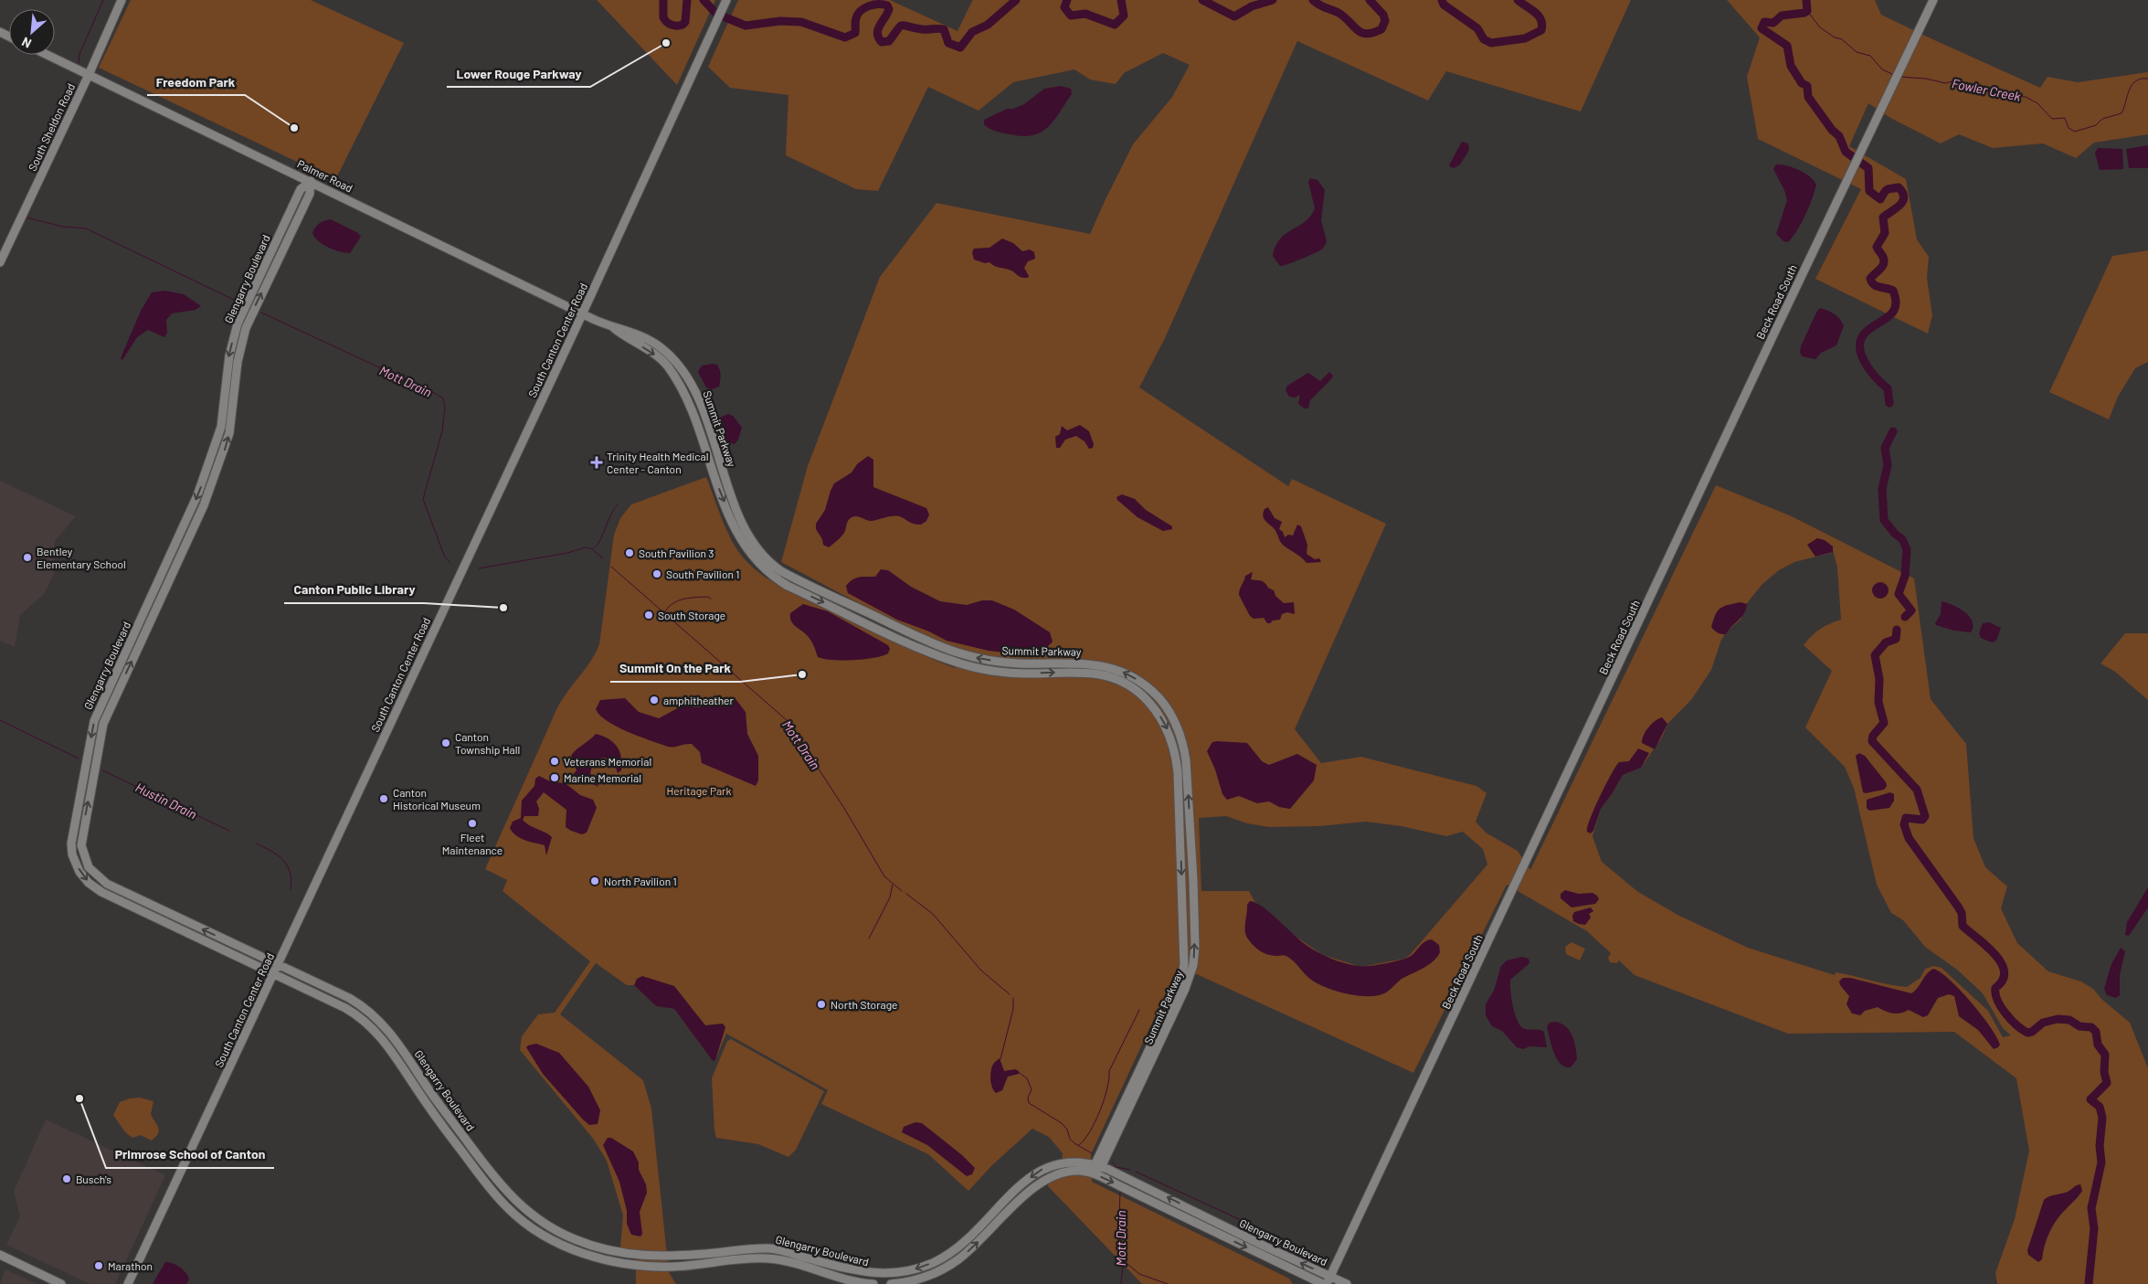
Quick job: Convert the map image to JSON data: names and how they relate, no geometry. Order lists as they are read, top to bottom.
{
  "streets": {
    "street": [
      "South Sheldon Road",
      "Palmer Road",
      "Glengarry Boulevard",
      "Beck Road South",
      "South Canton Center Road",
      "Summit Parkway"
    ]
  },
  "crossings": [
    ["South Sheldon Road", "Palmer Road"],
    ["Palmer Road", "Glengarry Boulevard"],
    ["Palmer Road", "South Canton Center Road"],
    ["Palmer Road", "Summit Parkway"],
    ["Glengarry Boulevard", "Beck Road South"],
    ["Glengarry Boulevard", "South Canton Center Road"],
    ["Glengarry Boulevard", "Summit Parkway"]
  ],
  "water": ["Fowler Creek", "Mott Drain", "Hustin Drain"],
  "parks": ["Heritage Park"],
  "places": {
    "other": [
      "Lower Rouge Parkway",
      "Freedom Park",
      "South Pavilion 3",
      "Bentley Elementary School",
      "South Pavilion 1",
      "Canton Public Library",
      "South Storage",
      "Summit On the Park",
      "amphitheather",
      "Canton Township Hall",
      "Veterans Memorial",
      "Marine Memorial",
      "Canton Historical Museum",
      "Fleet Maintenance",
      "North Pavilion 1",
      "North Storage",
      "Primrose School of Canton",
      "Busch's",
      "Marathon"
    ],
    "health": ["Trinity Health Medical Center - Canton"]
  },
  "north": "bottom left"
}
